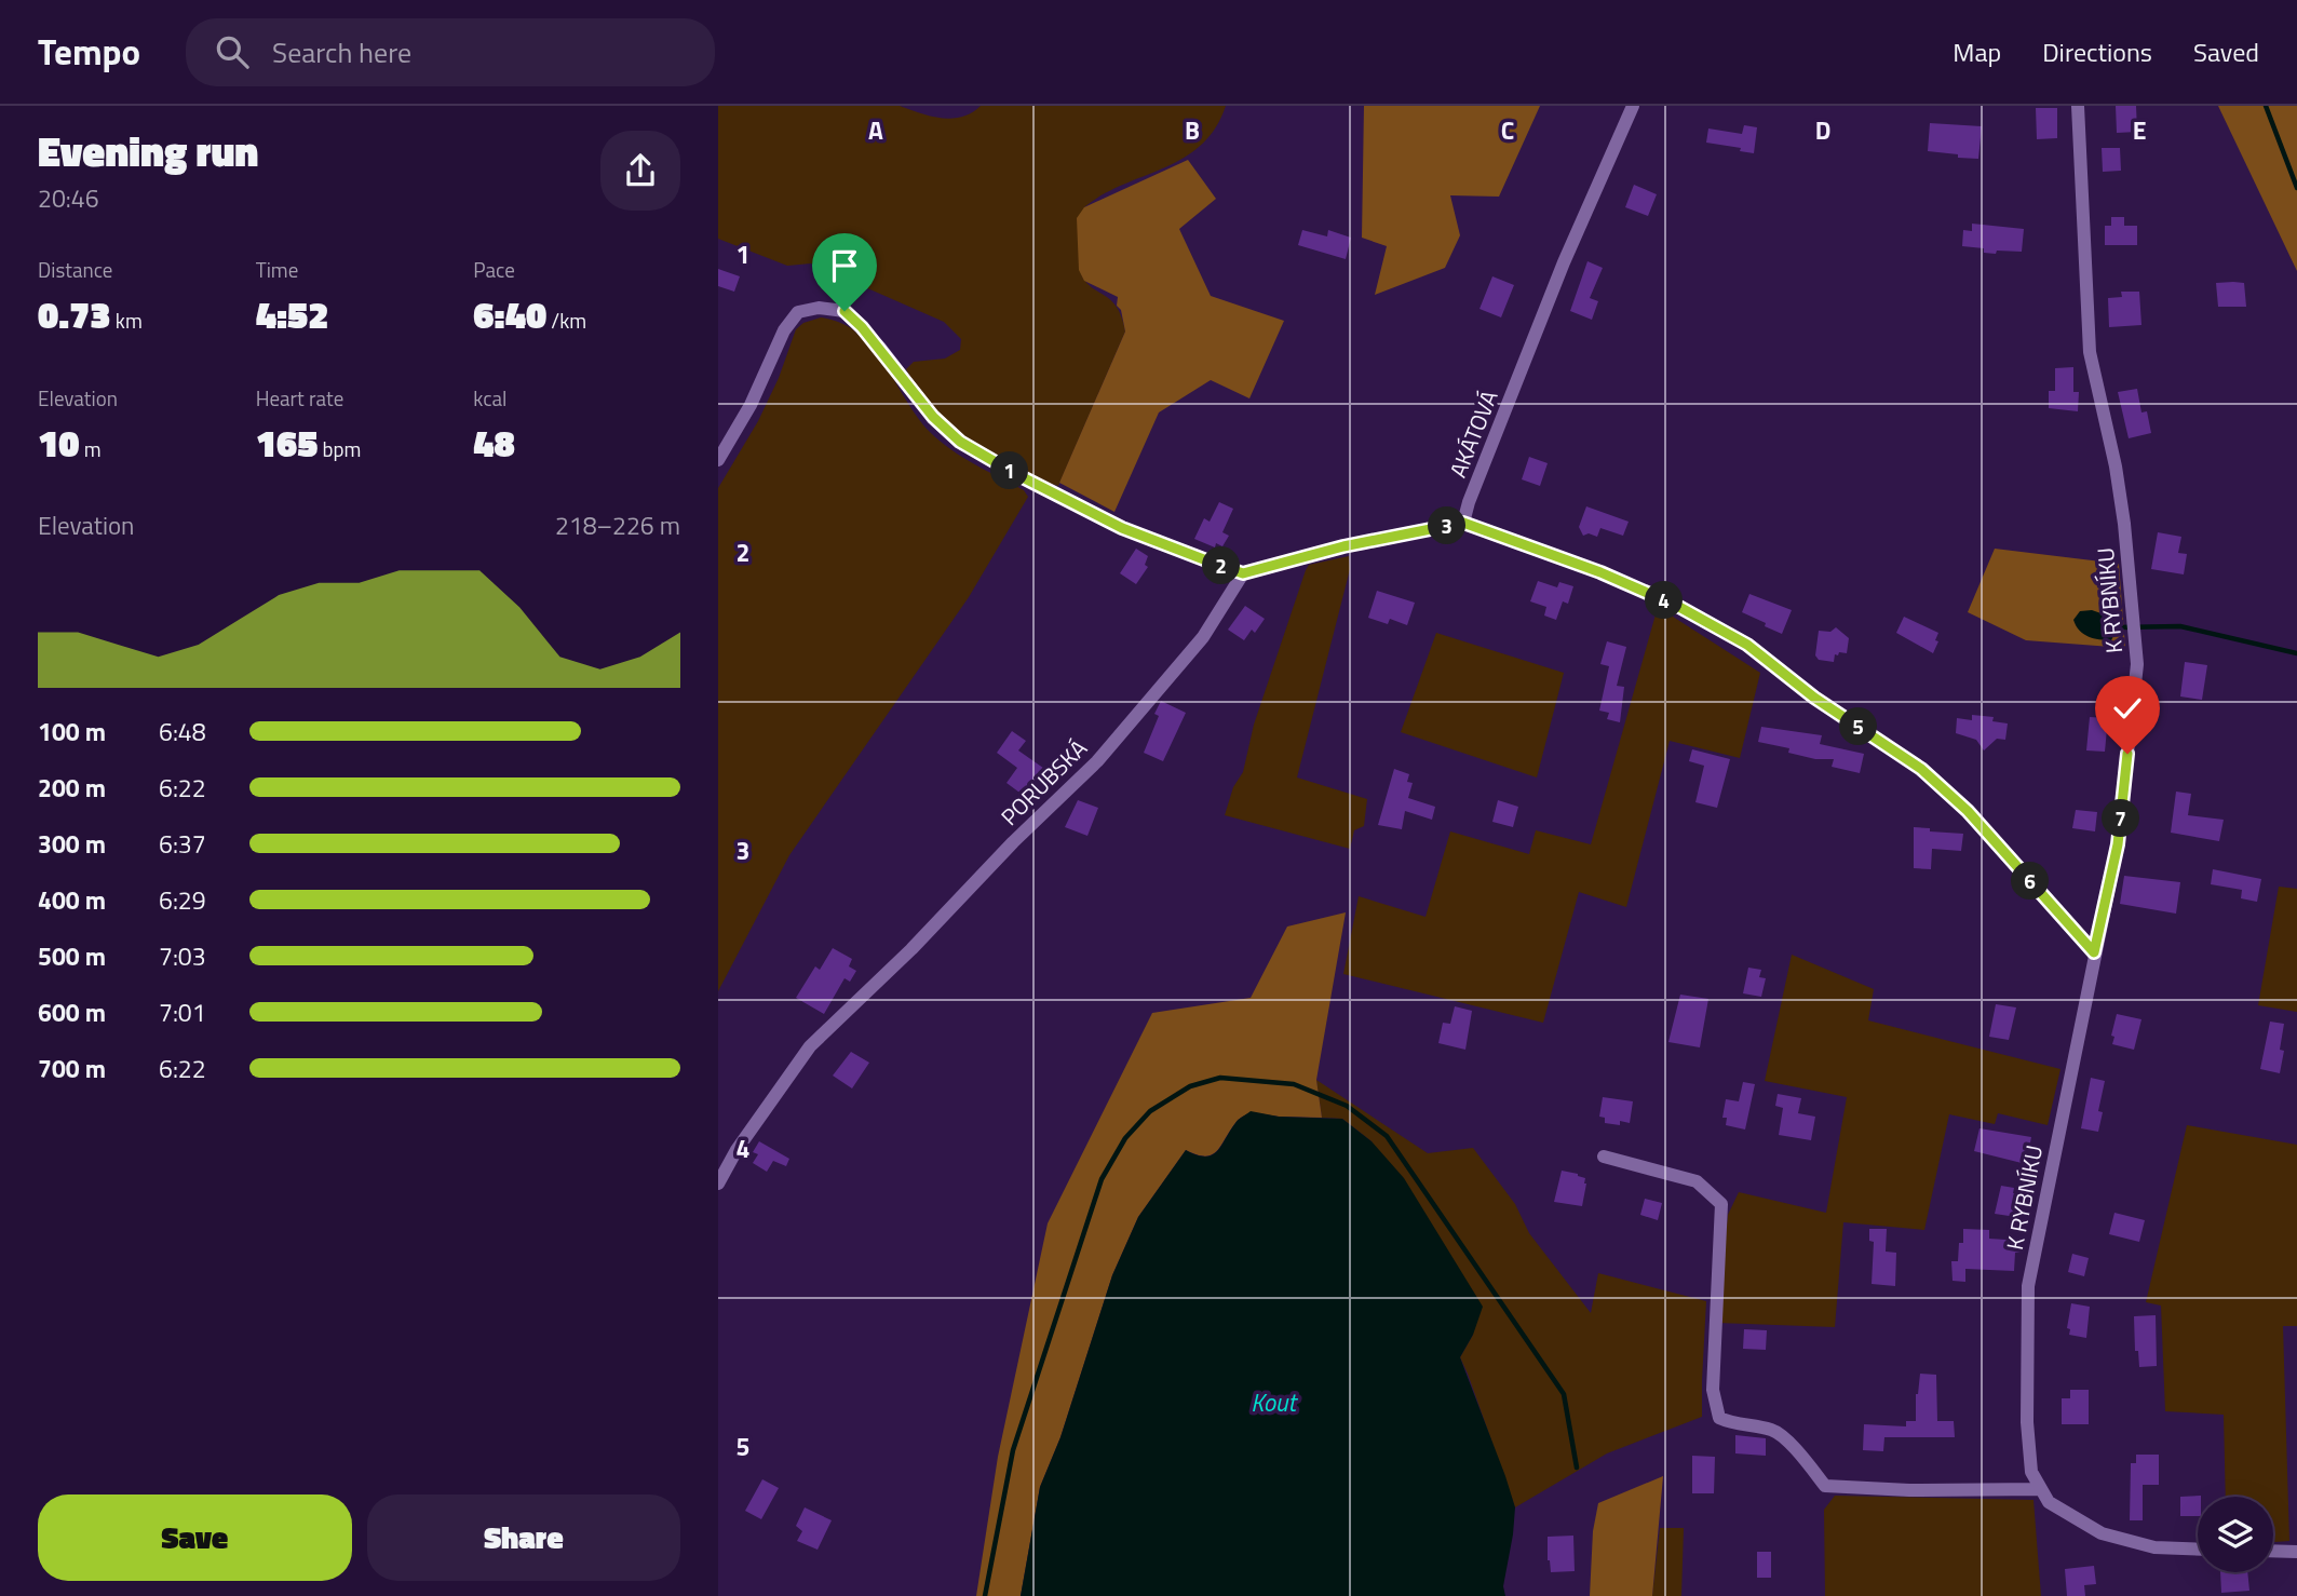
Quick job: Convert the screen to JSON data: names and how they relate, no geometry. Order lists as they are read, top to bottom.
{
  "streets": {
    "street": ["AKÁTOVÁ", "K RYBNÍKU", "PORUBSKÁ"]
  },
  "water": ["Kout"],
  "page": {
    "header": "Tempo",
    "search": "Search here",
    "nav": ["Map", "Directions", "Saved"],
    "heading": ["Evening run", "20:46"],
    "stats": [
      ["Distance", "0.73 km"],
      ["Time", "4:52"],
      ["Pace", "6:40 /km"],
      ["Elevation", "10 m"],
      ["Heart rate", "165 bpm"],
      ["kcal", "48"]
    ],
    "pins": [
      "1",
      "3",
      "2",
      "4",
      "5",
      "7",
      "6"
    ],
    "chart": ["Elevation", "218–226 m"],
    "list": [
      {
        "name": "100 m",
        "note": "6:48"
      },
      {
        "name": "200 m",
        "note": "6:22"
      },
      {
        "name": "300 m",
        "note": "6:37"
      },
      {
        "name": "400 m",
        "note": "6:29"
      },
      {
        "name": "500 m",
        "note": "7:03"
      },
      {
        "name": "600 m",
        "note": "7:01"
      },
      {
        "name": "700 m",
        "note": "6:22"
      }
    ],
    "buttons": ["Save", "Share"]
  },
  "grid": {
    "columns": [
      "A",
      "B",
      "C",
      "D",
      "E"
    ],
    "rows": [
      "1",
      "2",
      "3",
      "4",
      "5"
    ]
  }
}
